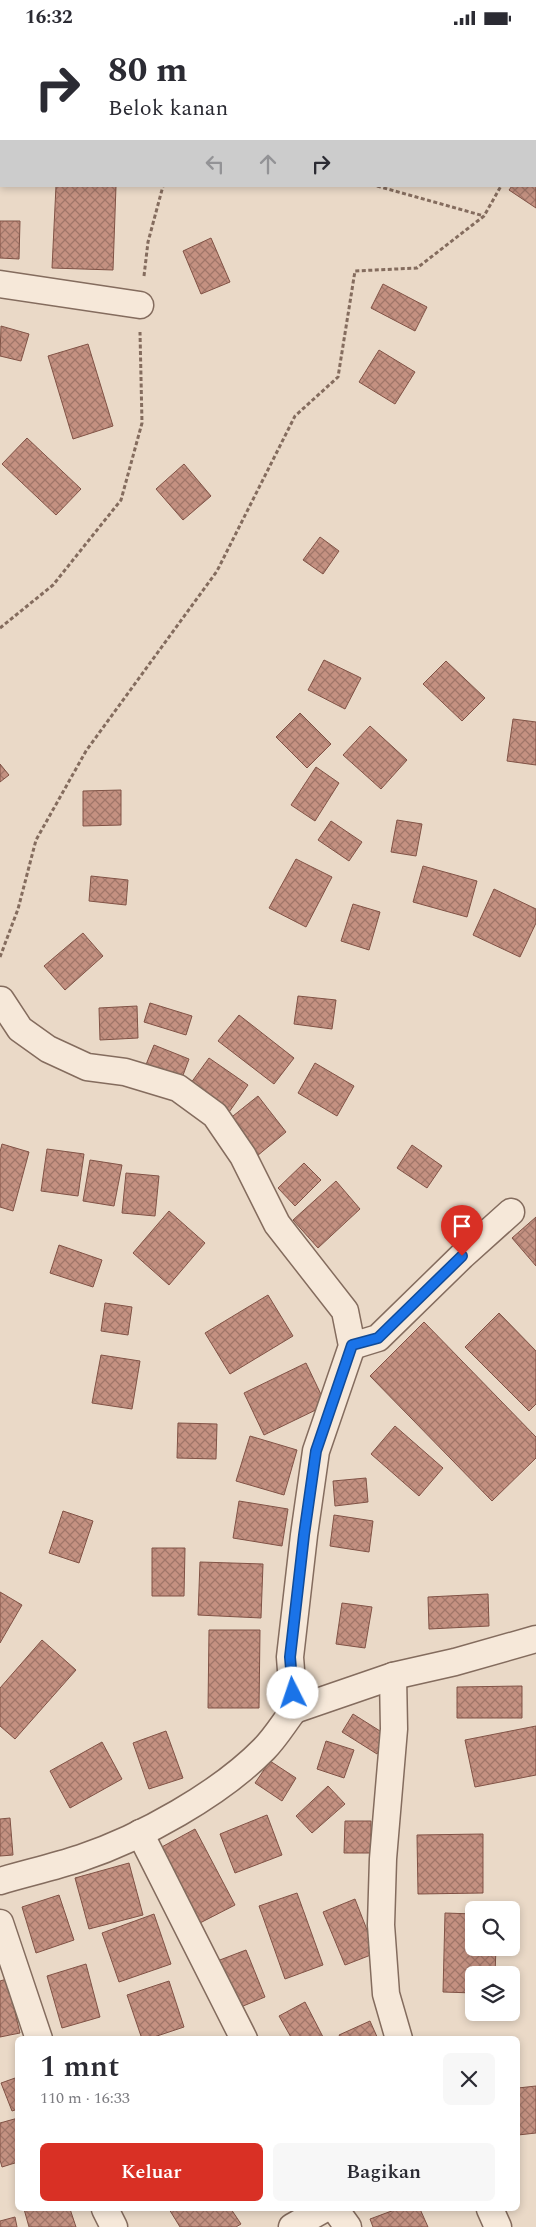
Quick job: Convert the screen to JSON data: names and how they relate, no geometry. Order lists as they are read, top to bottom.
{
  "page": {
    "status": "16:32",
    "turn": ["80 m", "Belok kanan"],
    "heading": ["1 mnt", "110 m · 16:33"],
    "buttons": ["Keluar", "Bagikan"]
  }
}
